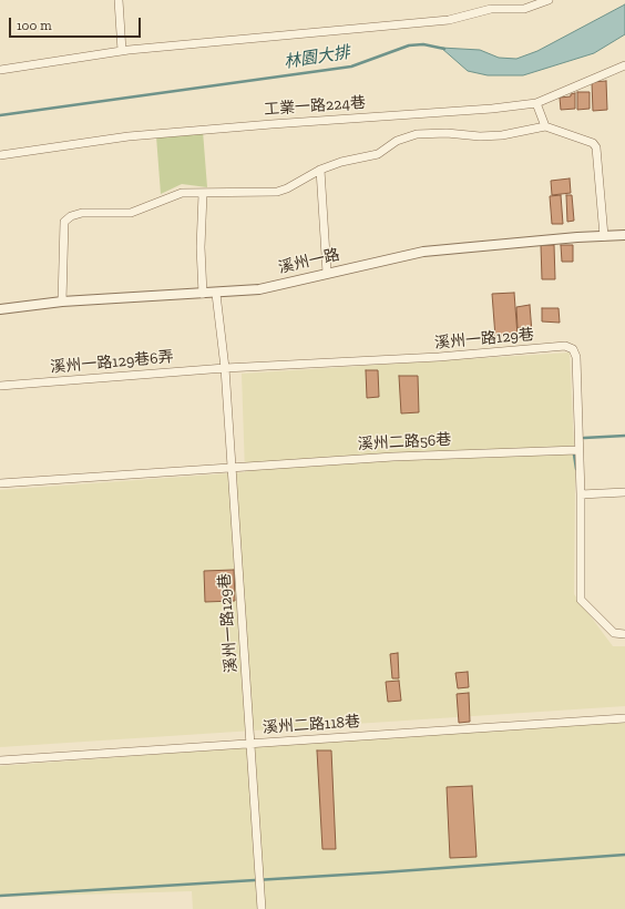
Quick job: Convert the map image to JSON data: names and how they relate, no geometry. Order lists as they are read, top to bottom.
{
  "streets": {
    "street": [
      "工業一路224巷",
      "溪州一路",
      "溪州一路129巷",
      "溪州一路129巷6弄",
      "溪州二路56巷",
      "溪州二路118巷"
    ]
  },
  "crossings": [
    ["溪州一路", "溪州一路129巷"],
    ["溪州一路129巷", "溪州一路129巷6弄"],
    ["溪州一路129巷", "溪州二路56巷"],
    ["溪州一路129巷", "溪州二路118巷"]
  ],
  "water": ["林園大排"],
  "scale_bar": "100 m"
}
